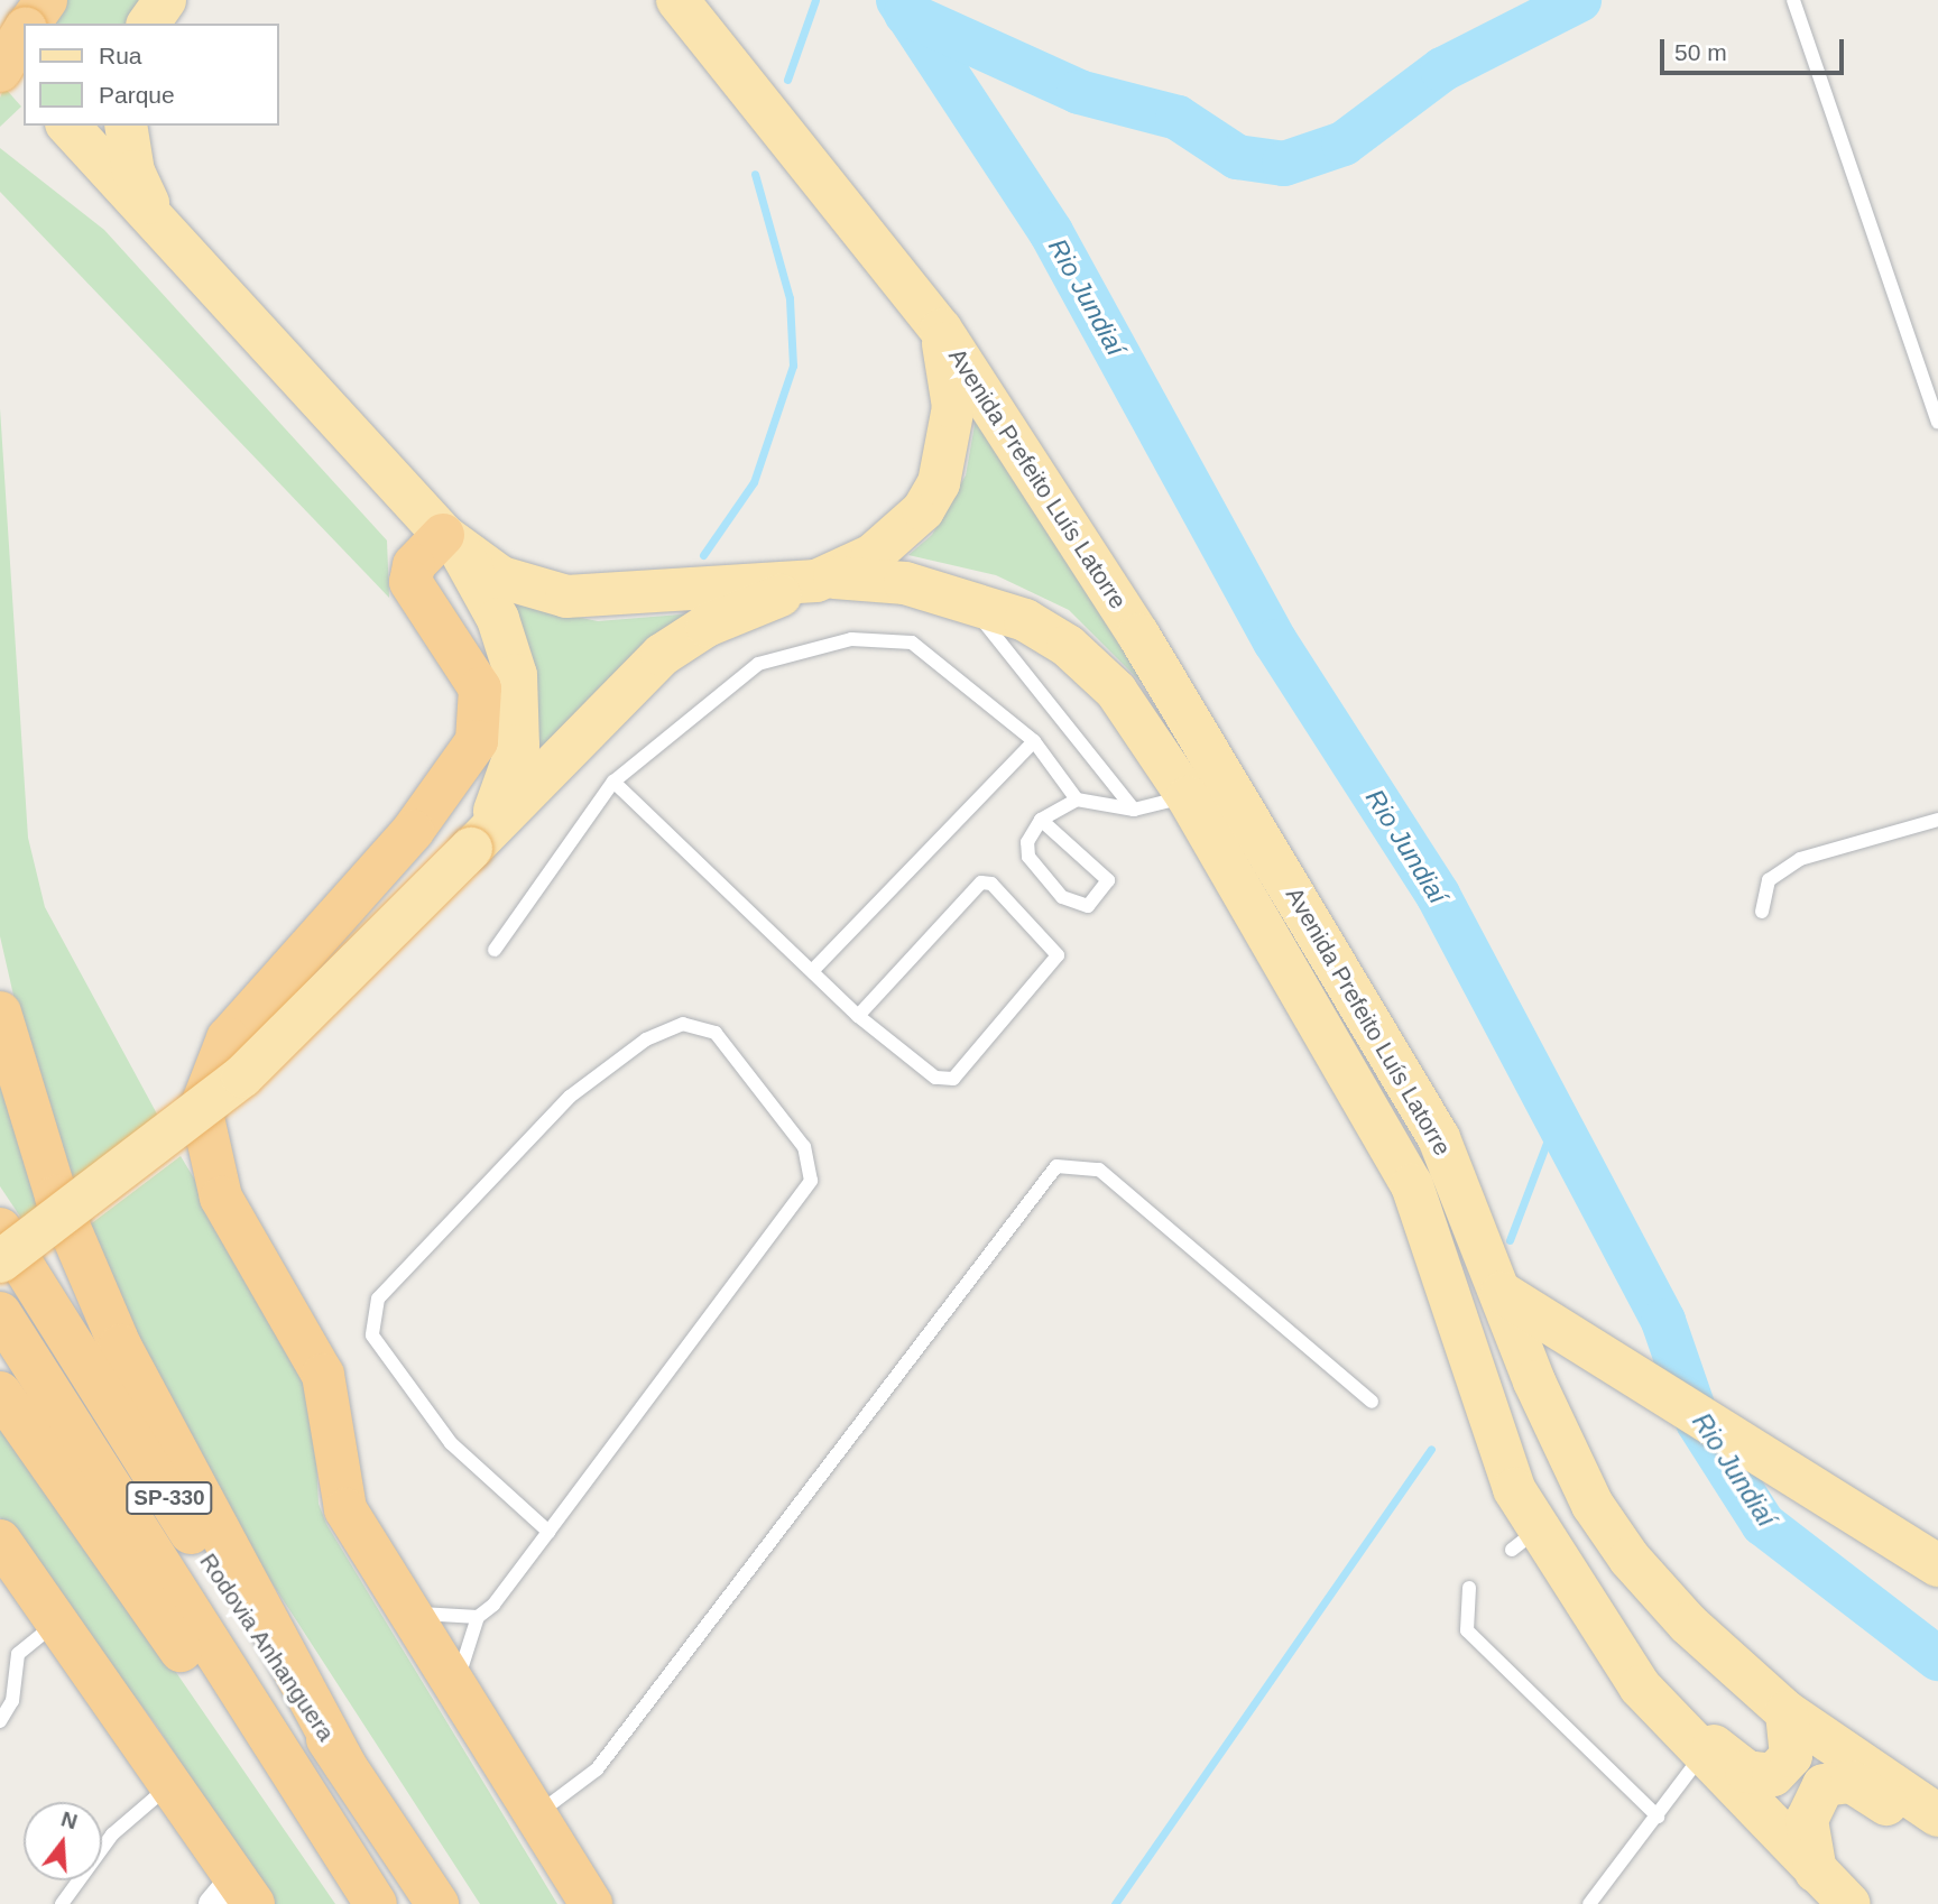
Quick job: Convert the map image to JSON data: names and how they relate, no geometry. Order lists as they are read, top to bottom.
{
  "streets": {
    "highway": ["SP-330", "Rodovia Anhanguera"],
    "main road": ["Avenida Prefeito Luís Latorre"]
  },
  "water": ["Rio Jundiaí"],
  "legend": ["Rua", "Parque"],
  "scale_bar": "50 m",
  "north": "top"
}
